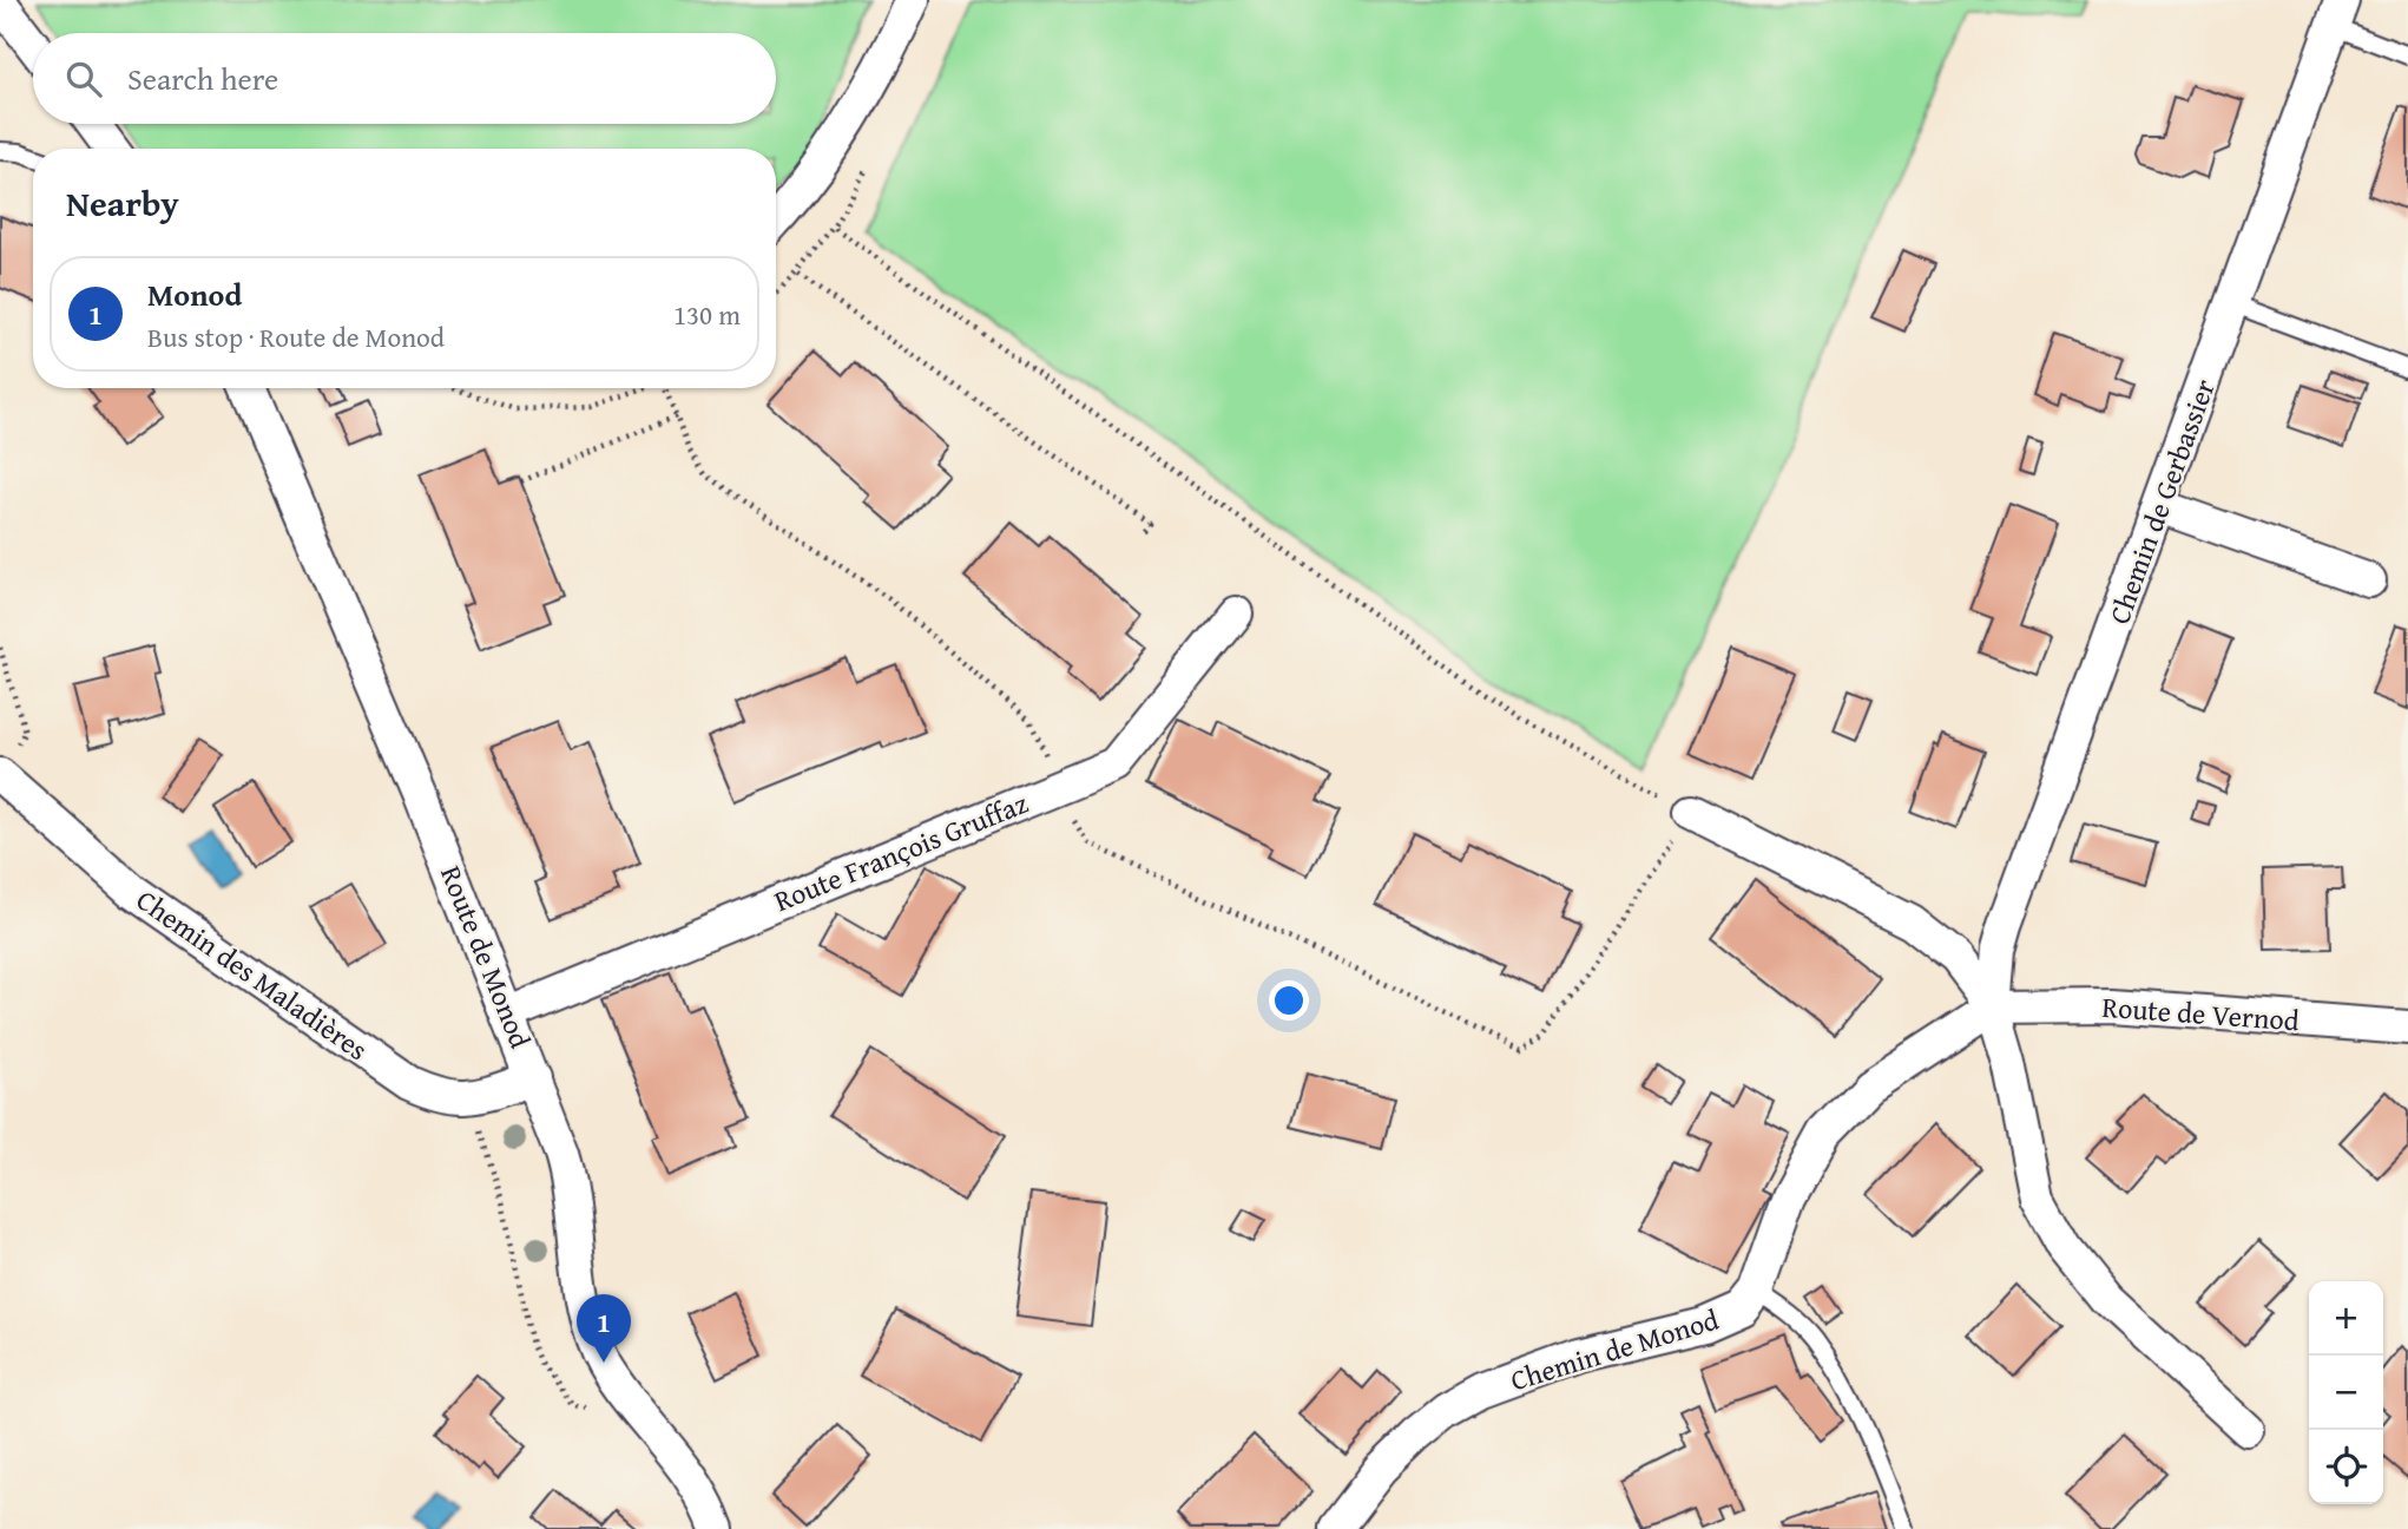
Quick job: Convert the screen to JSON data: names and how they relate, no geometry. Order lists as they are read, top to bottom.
{
  "streets": {
    "street": [
      "Chemin de Gerbassier",
      "Route François Gruffaz",
      "Route de Monod",
      "Chemin des Maladières",
      "Route de Vernod",
      "Chemin de Monod"
    ]
  },
  "crossings": [
    ["Chemin de Gerbassier", "Route de Vernod"],
    ["Route François Gruffaz", "Route de Monod"],
    ["Route de Monod", "Chemin des Maladières"]
  ],
  "page": {
    "search": "Search here",
    "heading": "Nearby",
    "list": [
      {
        "mark": "1",
        "name": "Monod",
        "note": "Bus stop · Route de Monod",
        "value": "130 m"
      }
    ],
    "map_buttons": ["+", "−"],
    "pins": "1"
  }
}
